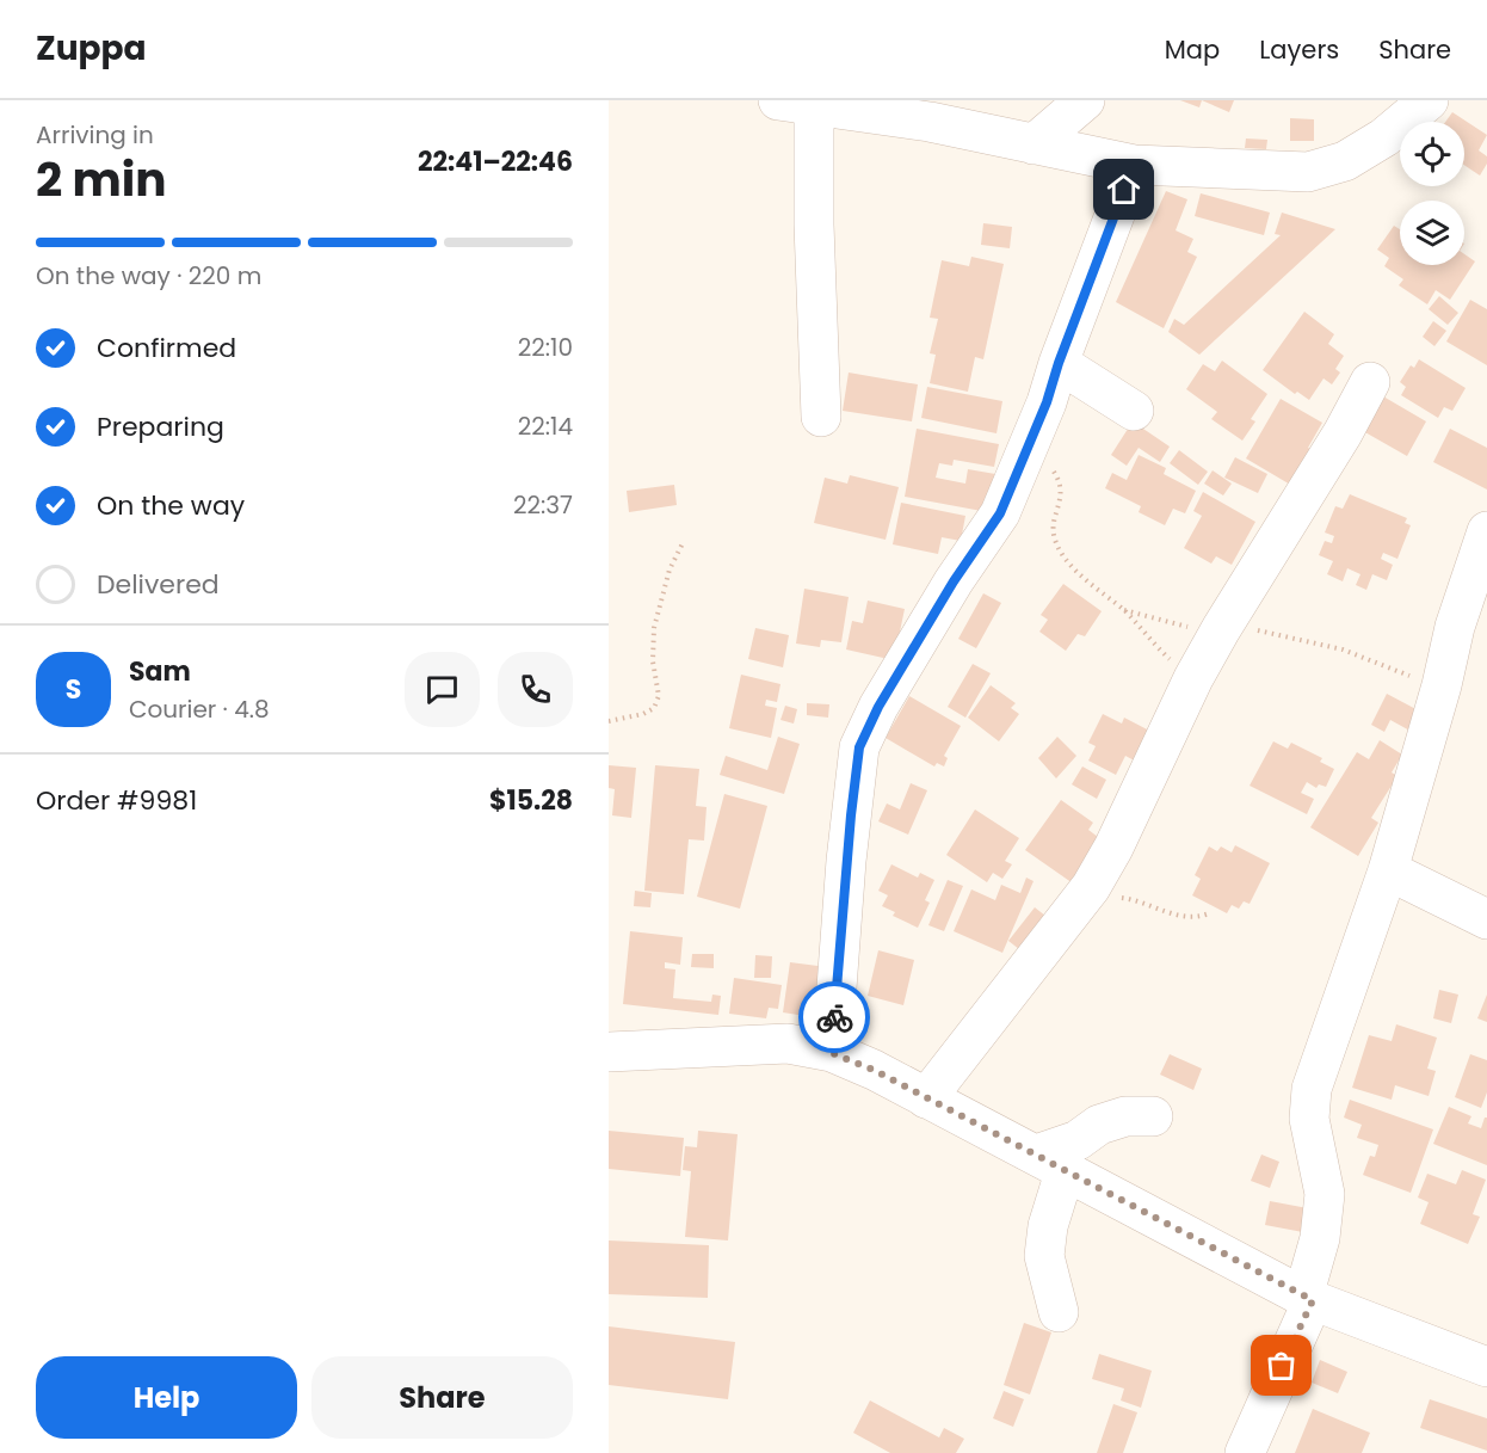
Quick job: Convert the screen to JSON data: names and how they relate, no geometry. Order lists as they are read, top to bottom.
{
  "page": {
    "header": "Zuppa",
    "nav": ["Map", "Layers", "Share"],
    "heading": ["2 min", "Arriving in", "22:41–22:46"],
    "panel": [
      "Sam",
      "Courier · 4.8",
      "Order #9981",
      "$15.28"
    ],
    "bar": "On the way · 220 m",
    "list": [
      ["Confirmed", "22:10"],
      ["Preparing", "22:14"],
      ["On the way", "22:37"],
      "Delivered"
    ],
    "round": "S",
    "buttons": ["Help", "Share"]
  }
}
